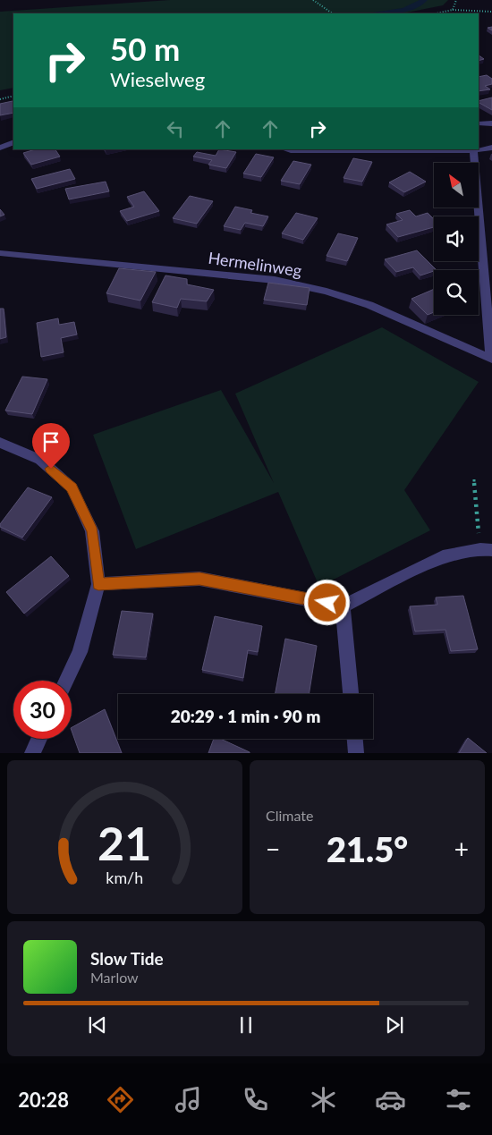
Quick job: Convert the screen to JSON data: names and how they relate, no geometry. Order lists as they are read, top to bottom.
{
  "streets": {
    "street": ["Hermelinweg"]
  },
  "north": "top left",
  "page": {
    "turn": ["50 m", "Wieselweg"],
    "limit": "30",
    "trip": "20:29 · 1 min · 90 m",
    "tile": "Climate",
    "heat": ["−", "21.5°", "+"],
    "song": ["Slow Tide", "Marlow"],
    "tabs": "20:28",
    "gauge": ["21", "km/h"]
  }
}
